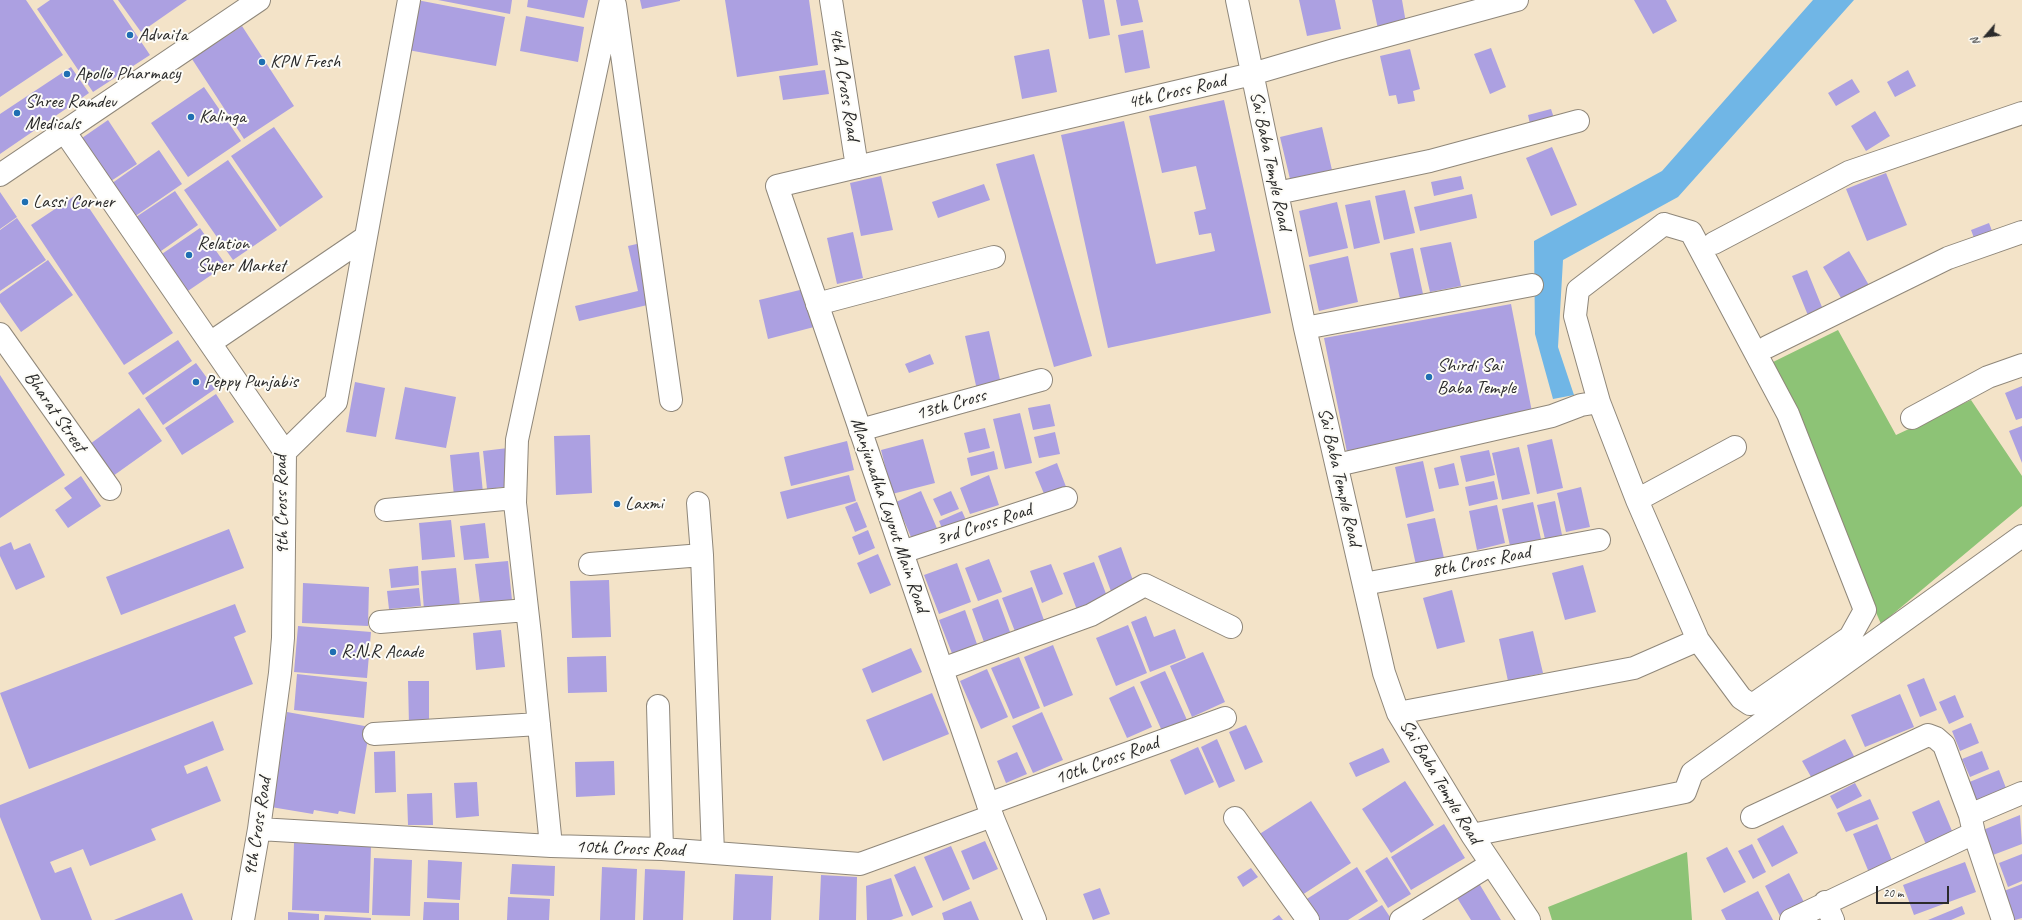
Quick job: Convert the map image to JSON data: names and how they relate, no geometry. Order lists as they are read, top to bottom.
{
  "streets": {
    "street": [
      "4th A Cross Road",
      "4th Cross Road",
      "Sai Baba Temple Road",
      "13th Cross",
      "Bharat Street",
      "9th Cross Road",
      "Manjunadha Layout Main Road",
      "3rd Cross Road",
      "8th Cross Road",
      "10th Cross Road"
    ]
  },
  "crossings": [
    ["4th A Cross Road", "4th Cross Road"],
    ["4th A Cross Road", "Manjunadha Layout Main Road"],
    ["4th Cross Road", "Sai Baba Temple Road"],
    ["4th Cross Road", "Manjunadha Layout Main Road"],
    ["Sai Baba Temple Road", "8th Cross Road"],
    ["13th Cross", "Manjunadha Layout Main Road"],
    ["9th Cross Road", "10th Cross Road"],
    ["Manjunadha Layout Main Road", "3rd Cross Road"],
    ["Manjunadha Layout Main Road", "10th Cross Road"]
  ],
  "places": [
    "Advaita",
    "KPN Fresh",
    "Apollo Pharmacy",
    "Shree Ramdev Medicals",
    "Kalinga",
    "Lassi Corner",
    "Relation Super Market",
    "Shirdi Sai Baba Temple",
    "Peppy Punjabis",
    "Laxmi",
    "R.N.R Acade"
  ],
  "scale_bar": "20 m",
  "north": "bottom left"
}
